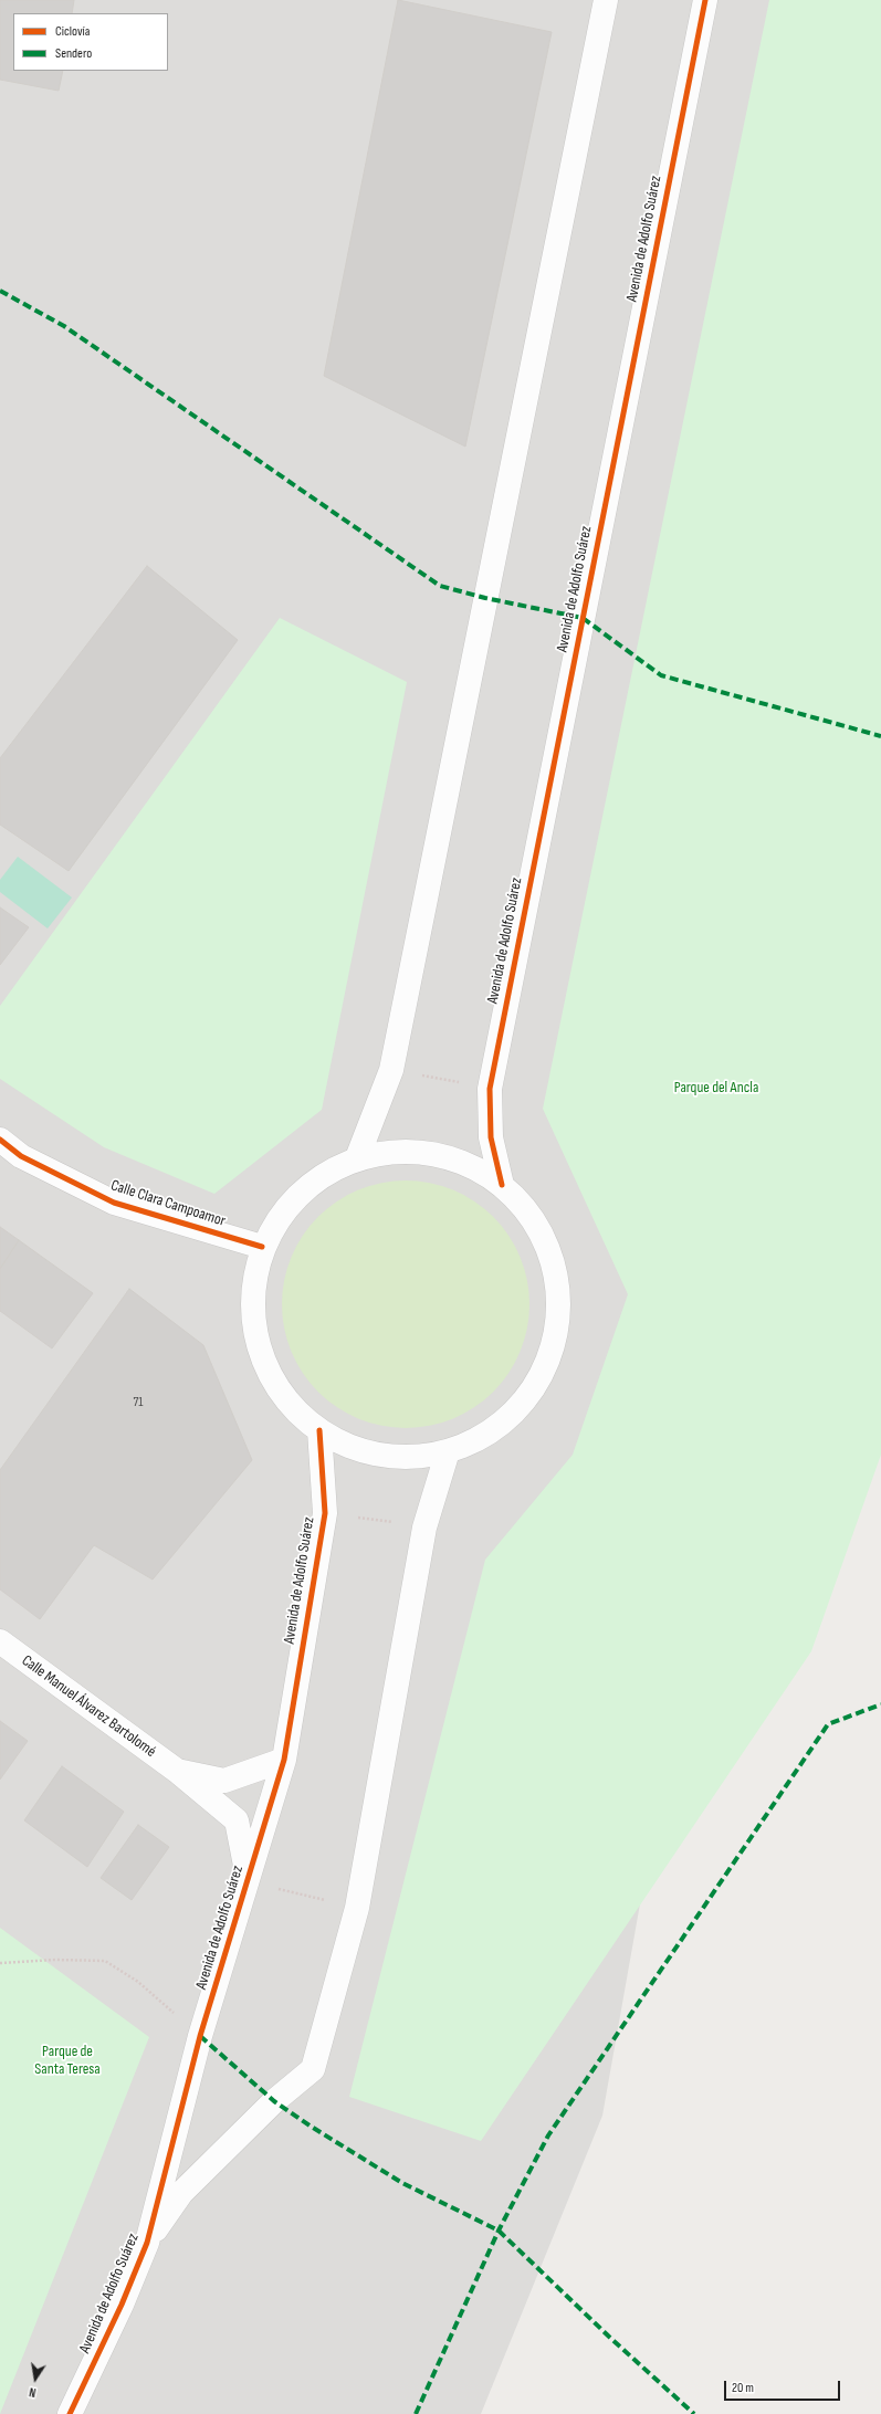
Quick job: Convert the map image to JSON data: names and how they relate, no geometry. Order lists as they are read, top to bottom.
{
  "streets": {
    "street": ["Avenida de Adolfo Suárez", "Calle Clara Campoamor", "Calle Manuel Álvarez Bartolomé"]
  },
  "crossings": [
    ["Avenida de Adolfo Suárez", "Calle Manuel Álvarez Bartolomé"]
  ],
  "parks": ["Parque del Ancla", "Parque de Santa Teresa"],
  "house_numbers": ["71"],
  "legend": ["Ciclovía", "Sendero"],
  "scale_bar": "20 m",
  "north": "bottom"
}
